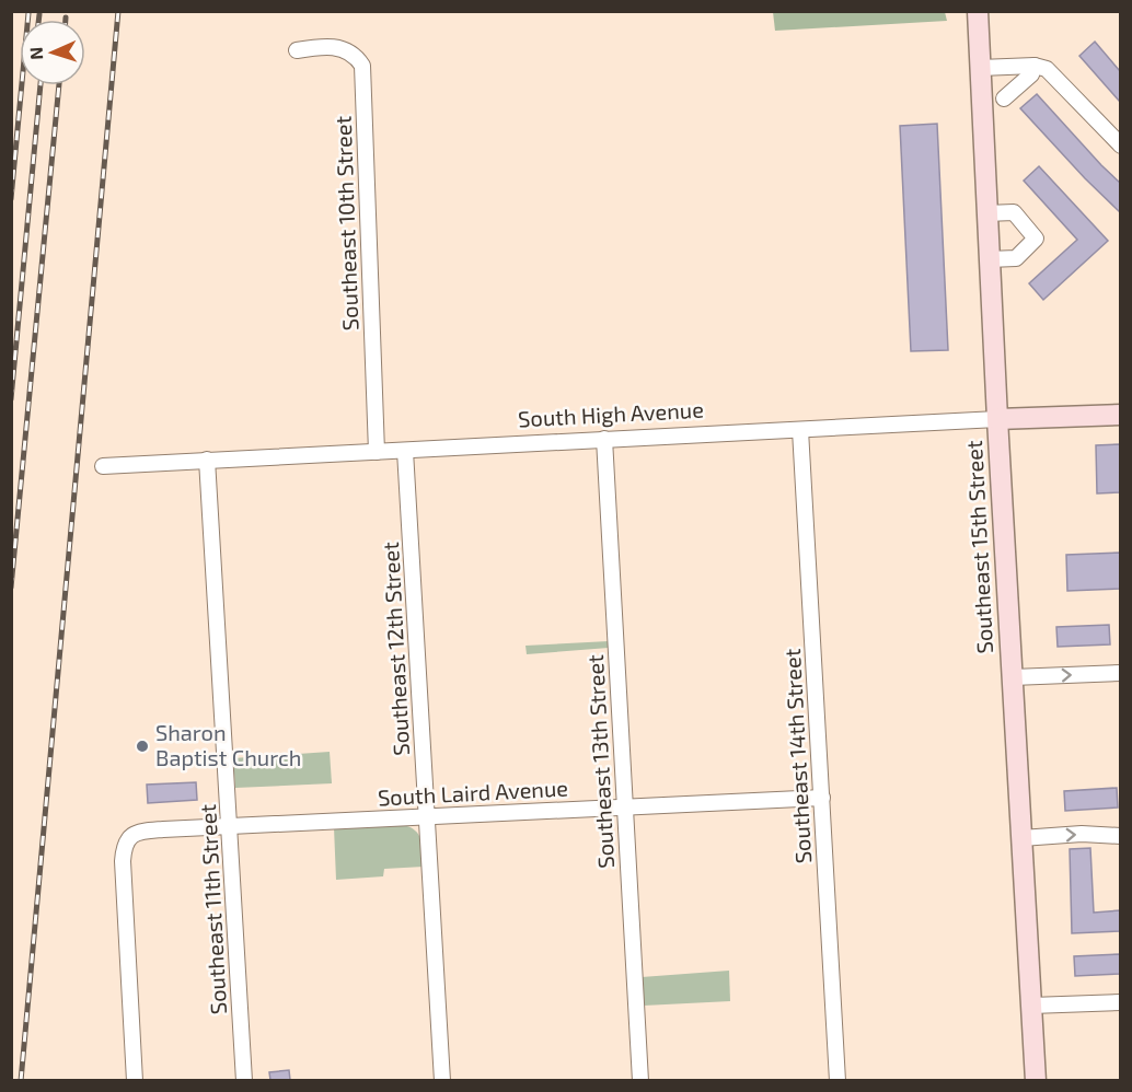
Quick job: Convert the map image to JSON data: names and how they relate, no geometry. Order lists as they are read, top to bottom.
{
  "streets": {
    "main road": ["South High Avenue", "Southeast 15th Street"],
    "street": [
      "Southeast 10th Street",
      "Southeast 12th Street",
      "Southeast 14th Street",
      "Southeast 13th Street",
      "South Laird Avenue",
      "Southeast 11th Street"
    ]
  },
  "crossings": [
    ["Southeast 10th Street", "South High Avenue"],
    ["South High Avenue", "Southeast 15th Street"],
    ["South High Avenue", "Southeast 12th Street"],
    ["South High Avenue", "Southeast 14th Street"],
    ["South High Avenue", "Southeast 13th Street"],
    ["South High Avenue", "Southeast 11th Street"],
    ["Southeast 12th Street", "South Laird Avenue"],
    ["Southeast 14th Street", "South Laird Avenue"],
    ["Southeast 13th Street", "South Laird Avenue"],
    ["South Laird Avenue", "Southeast 11th Street"]
  ],
  "places": ["Sharon Baptist Church"],
  "north": "left"
}
